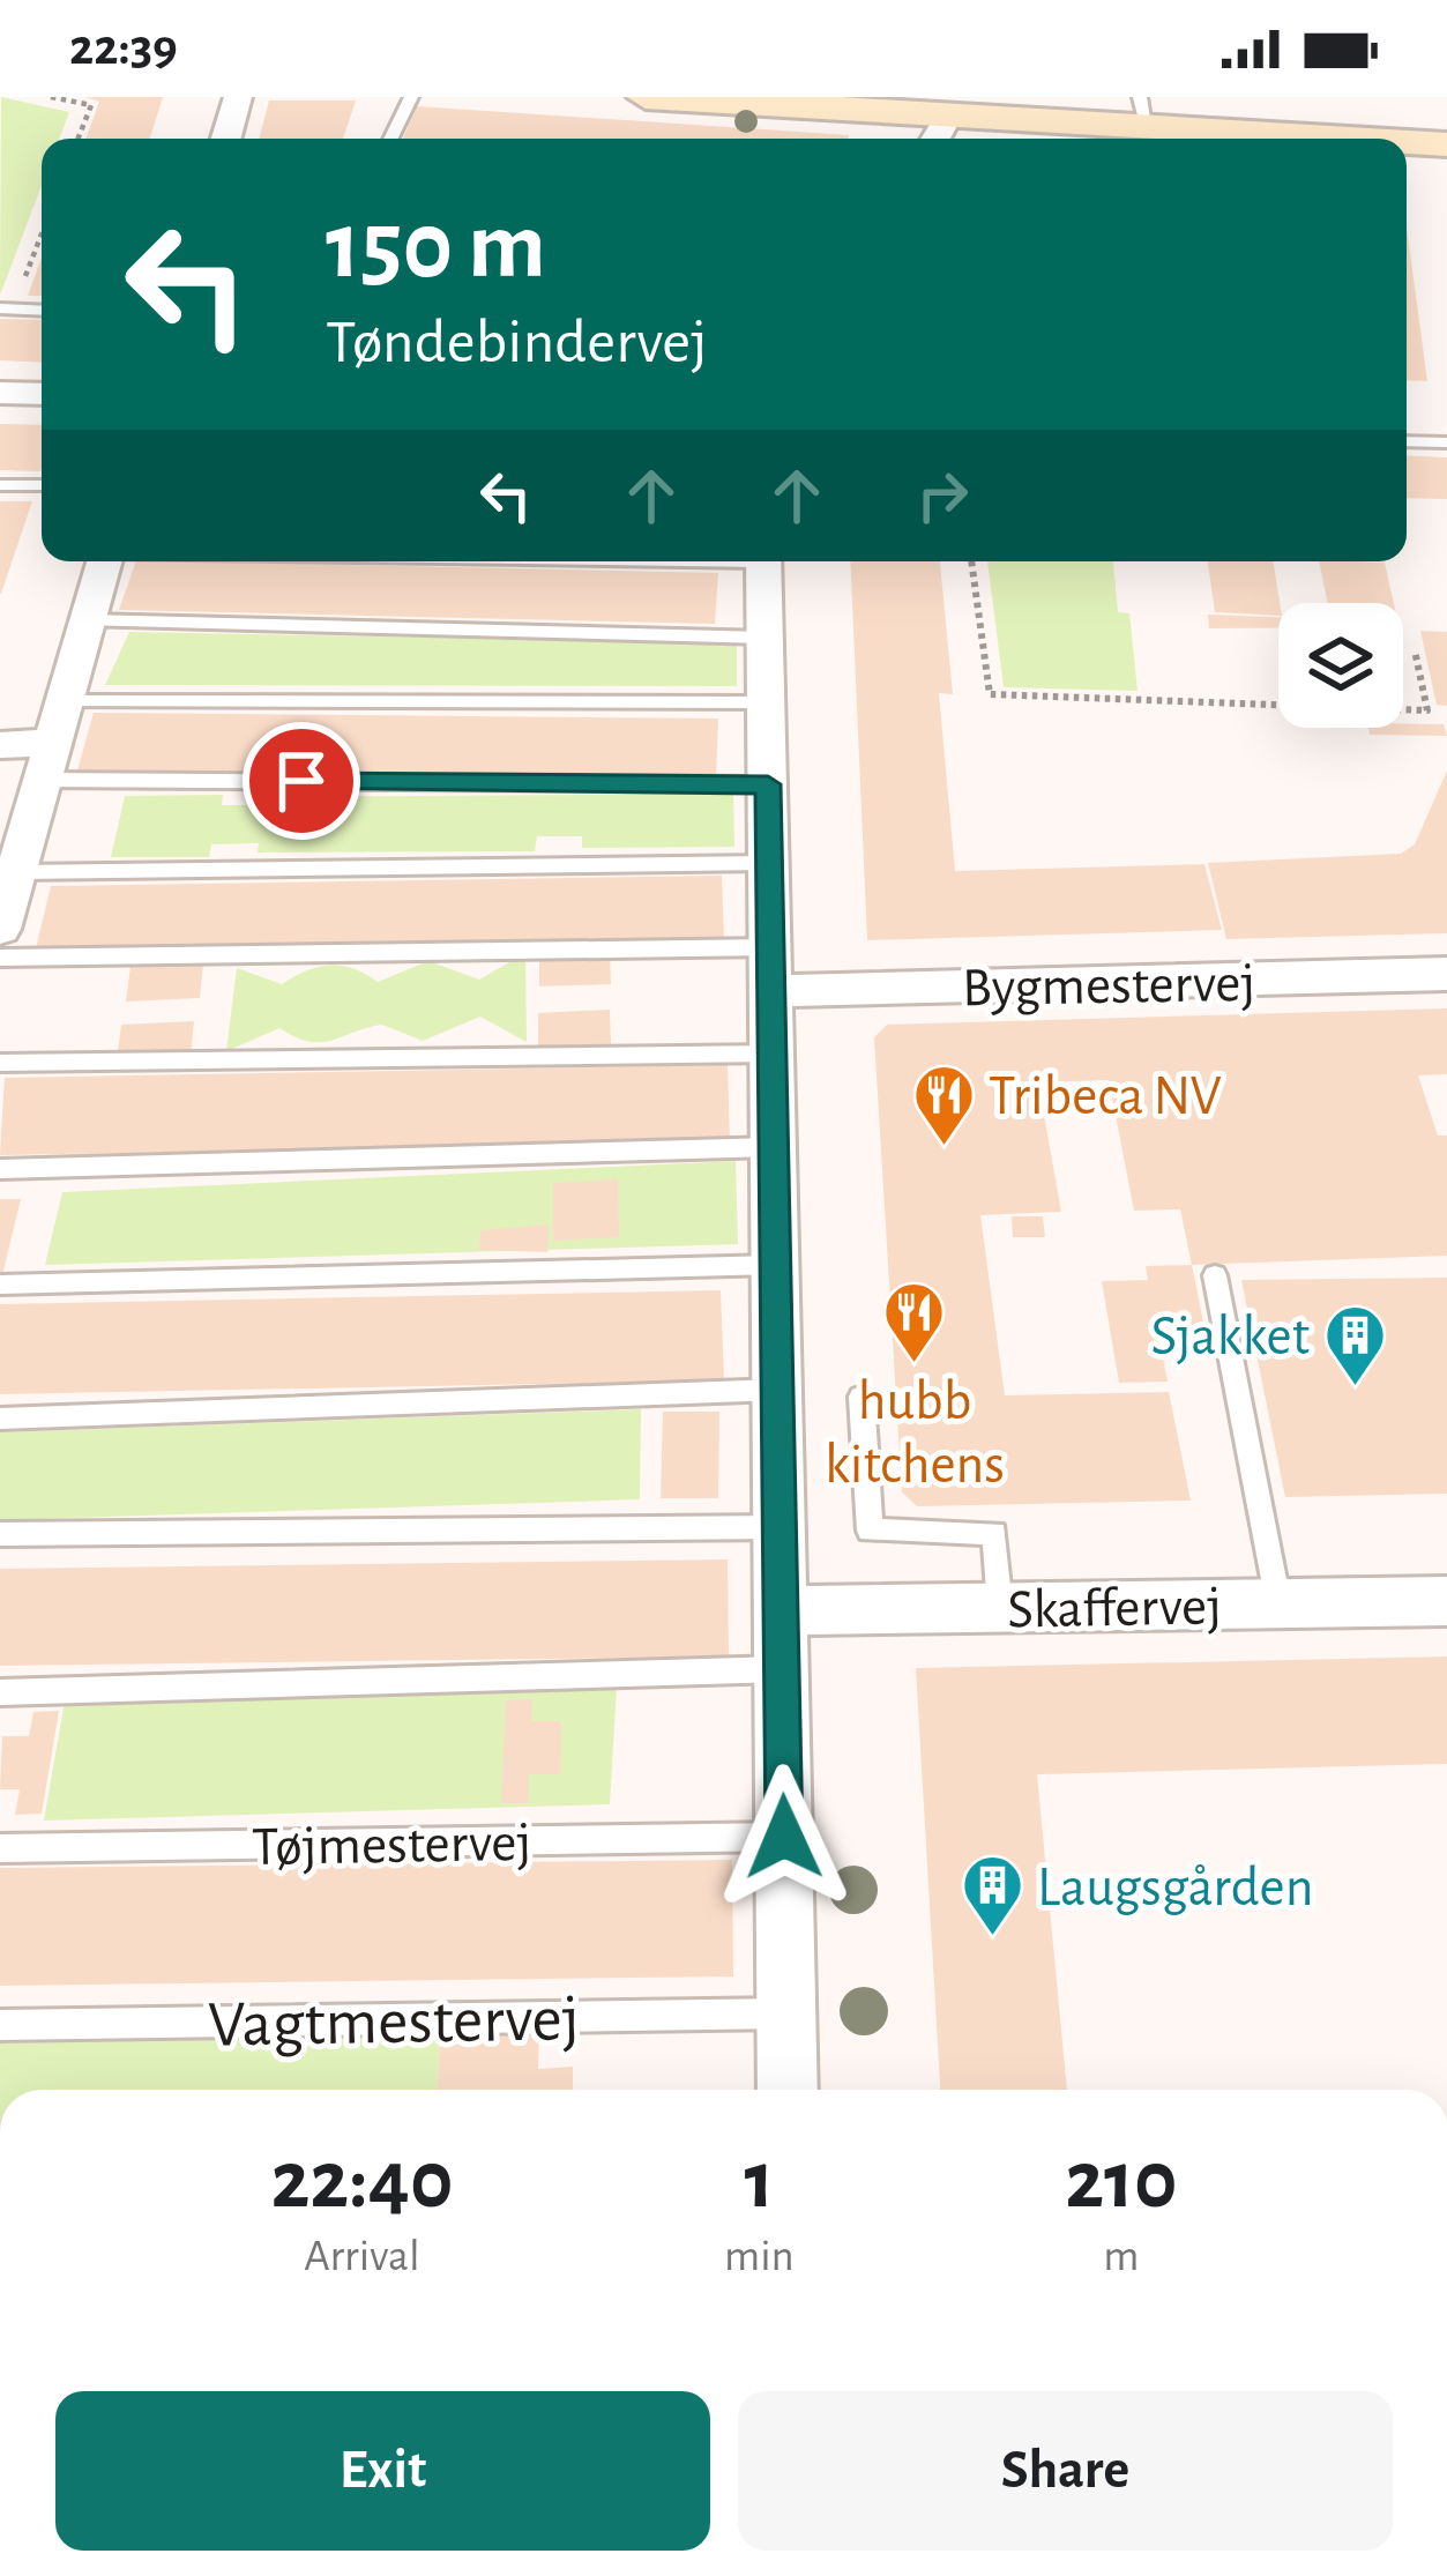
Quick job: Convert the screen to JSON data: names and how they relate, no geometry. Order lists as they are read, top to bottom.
{
  "streets": {
    "street": ["Bygmestervej", "Skaffervej"],
    "lane": ["Tøjmestervej", "Vagtmestervej"]
  },
  "places": {
    "restaurant": ["Tribeca NV", "hubb kitchens"],
    "building": ["Sjakket", "Laugsgården"]
  },
  "page": {
    "status": "22:39",
    "turn": ["150 m", "Tøndebindervej"],
    "eta": [
      "22:40",
      "Arrival",
      "1",
      "min",
      "210",
      "m"
    ],
    "buttons": ["Exit", "Share"]
  }
}
